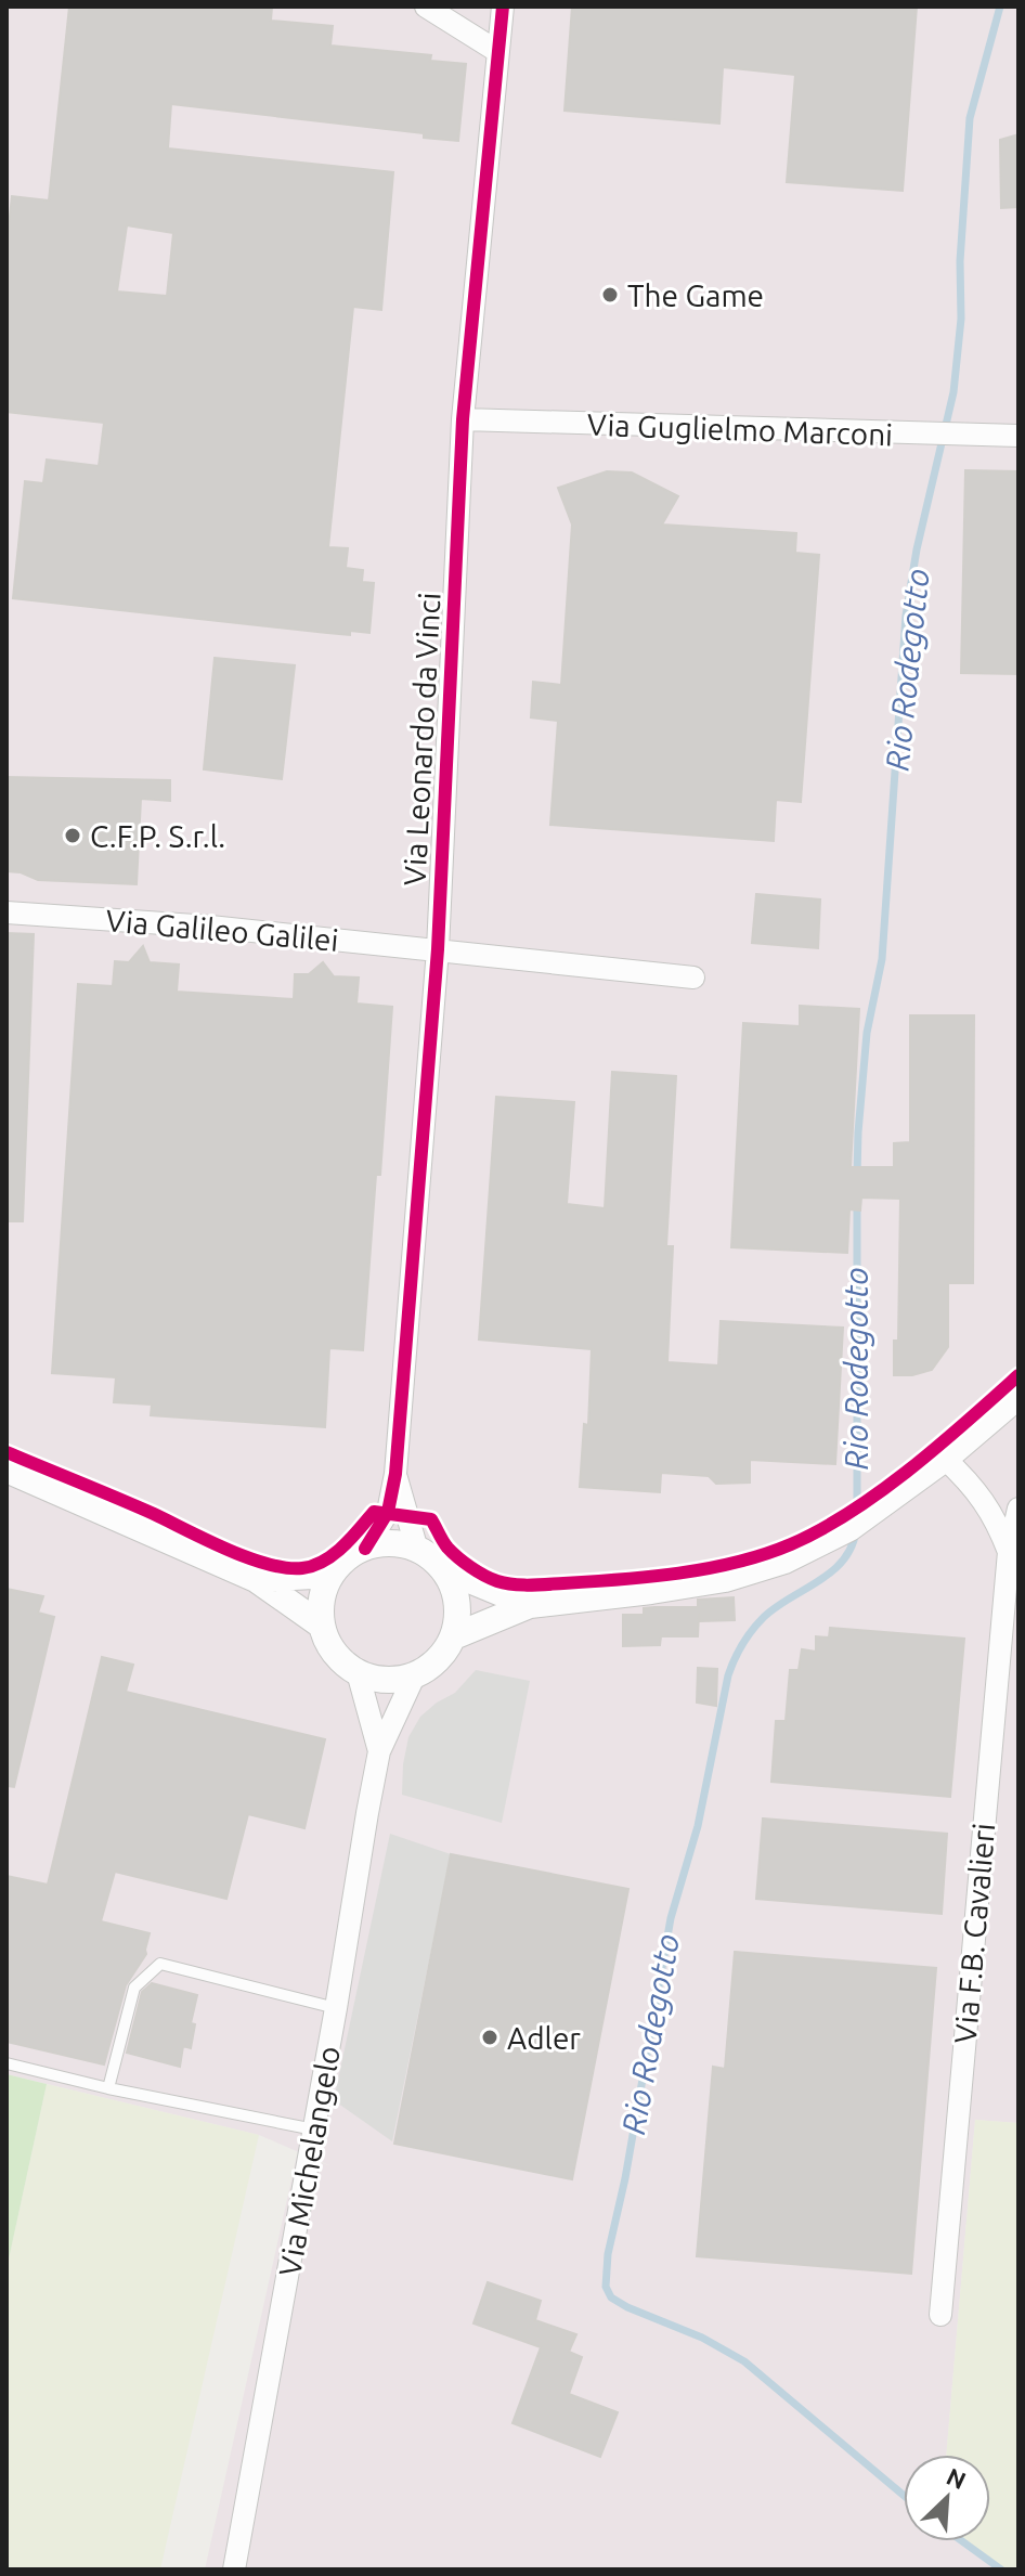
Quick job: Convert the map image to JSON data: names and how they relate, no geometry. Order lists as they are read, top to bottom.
{
  "streets": {
    "street": [
      "Via Guglielmo Marconi",
      "Via Leonardo da Vinci",
      "Via Galileo Galilei",
      "Via F.B. Cavalieri",
      "Via Michelangelo"
    ]
  },
  "crossings": [
    ["Via Guglielmo Marconi", "Via Leonardo da Vinci"],
    ["Via Leonardo da Vinci", "Via Galileo Galilei"],
    ["Via Leonardo da Vinci", "Via Michelangelo"]
  ],
  "water": ["Rio Rodegotto"],
  "places": ["The Game", "C.F.P. S.r.l.", "Adler"],
  "north": "top right"
}
